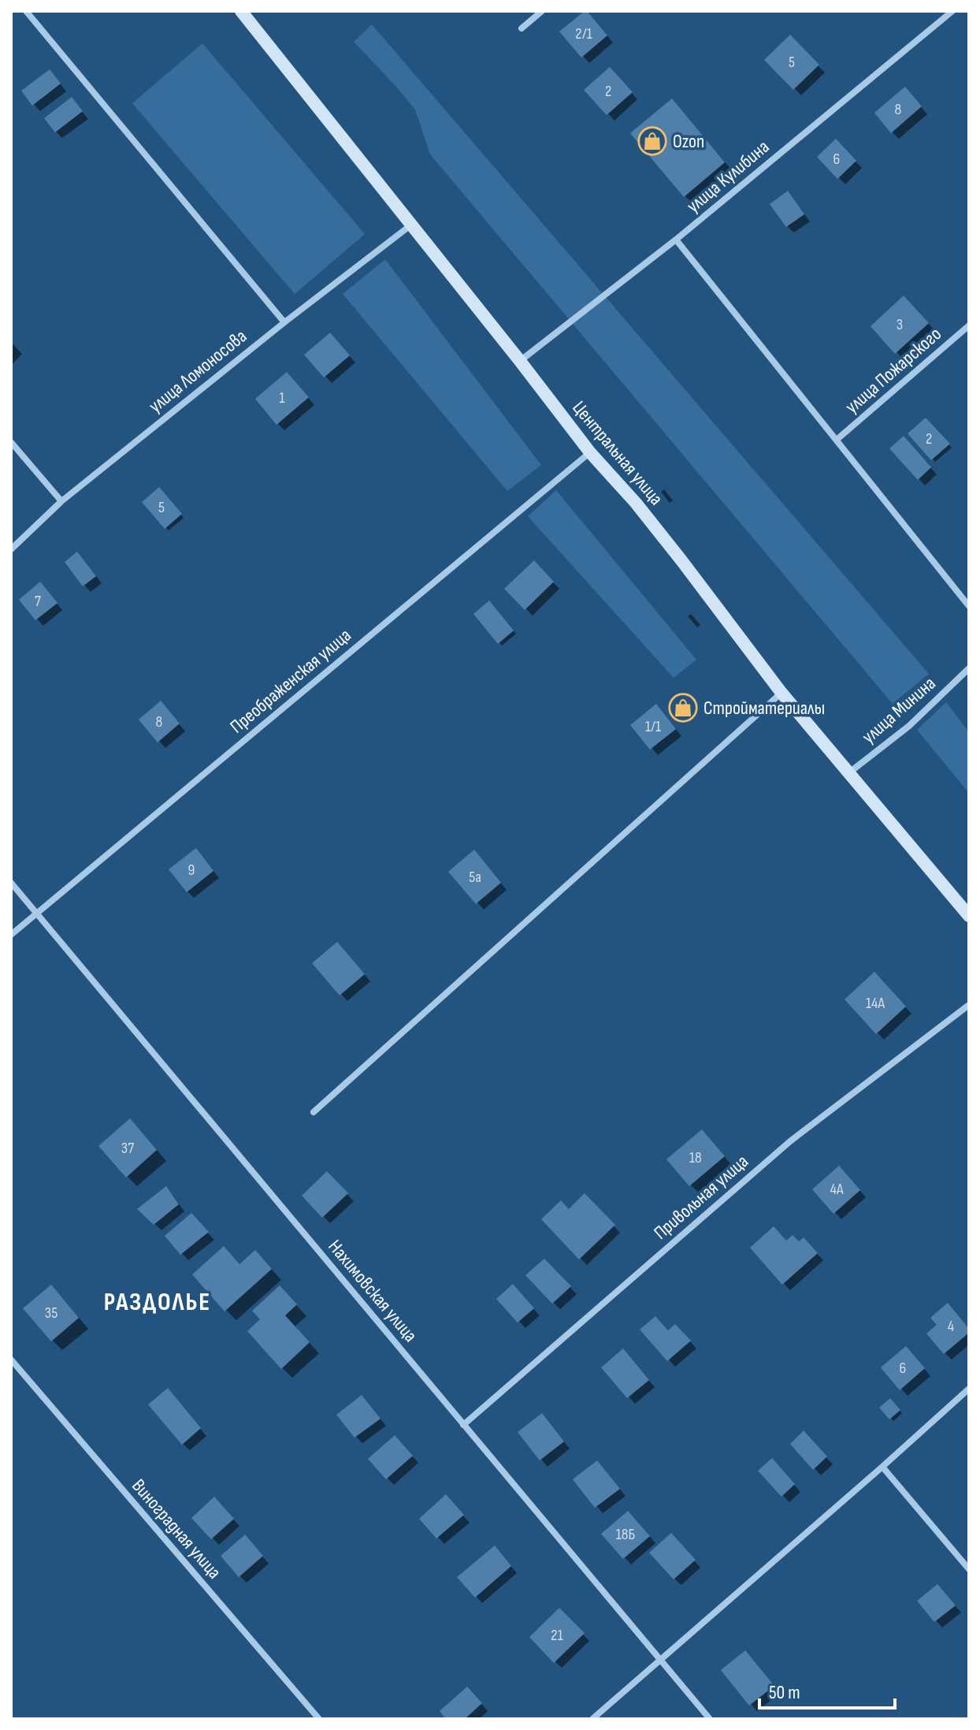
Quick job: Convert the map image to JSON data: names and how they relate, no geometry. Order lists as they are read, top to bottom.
{
  "streets": {
    "main road": ["Центральная улица"],
    "street": [
      "улица Кулибина",
      "улица Пожарского",
      "улица Ломоносова",
      "Преображенская улица",
      "улица Минина",
      "Привольная улица",
      "Нахимовская улица",
      "Виноградная улица"
    ]
  },
  "crossings": [
    ["улица Кулибина", "Центральная улица"],
    ["улица Ломоносова", "Центральная улица"],
    ["Центральная улица", "Преображенская улица"],
    ["Центральная улица", "улица Минина"],
    ["Преображенская улица", "Нахимовская улица"],
    ["Привольная улица", "Нахимовская улица"]
  ],
  "districts": ["РАЗДОЛЬЕ"],
  "places": {
    "shop": ["Ozon", "Стройматериалы"]
  },
  "house_numbers": [
    "2/1",
    "5",
    "2",
    "8",
    "6",
    "3",
    "1",
    "2",
    "5",
    "7",
    "8",
    "1/1",
    "9",
    "5а",
    "14А",
    "37",
    "18",
    "4А",
    "35",
    "4",
    "6",
    "18Б",
    "21"
  ],
  "scale_bar": "50 m"
}
